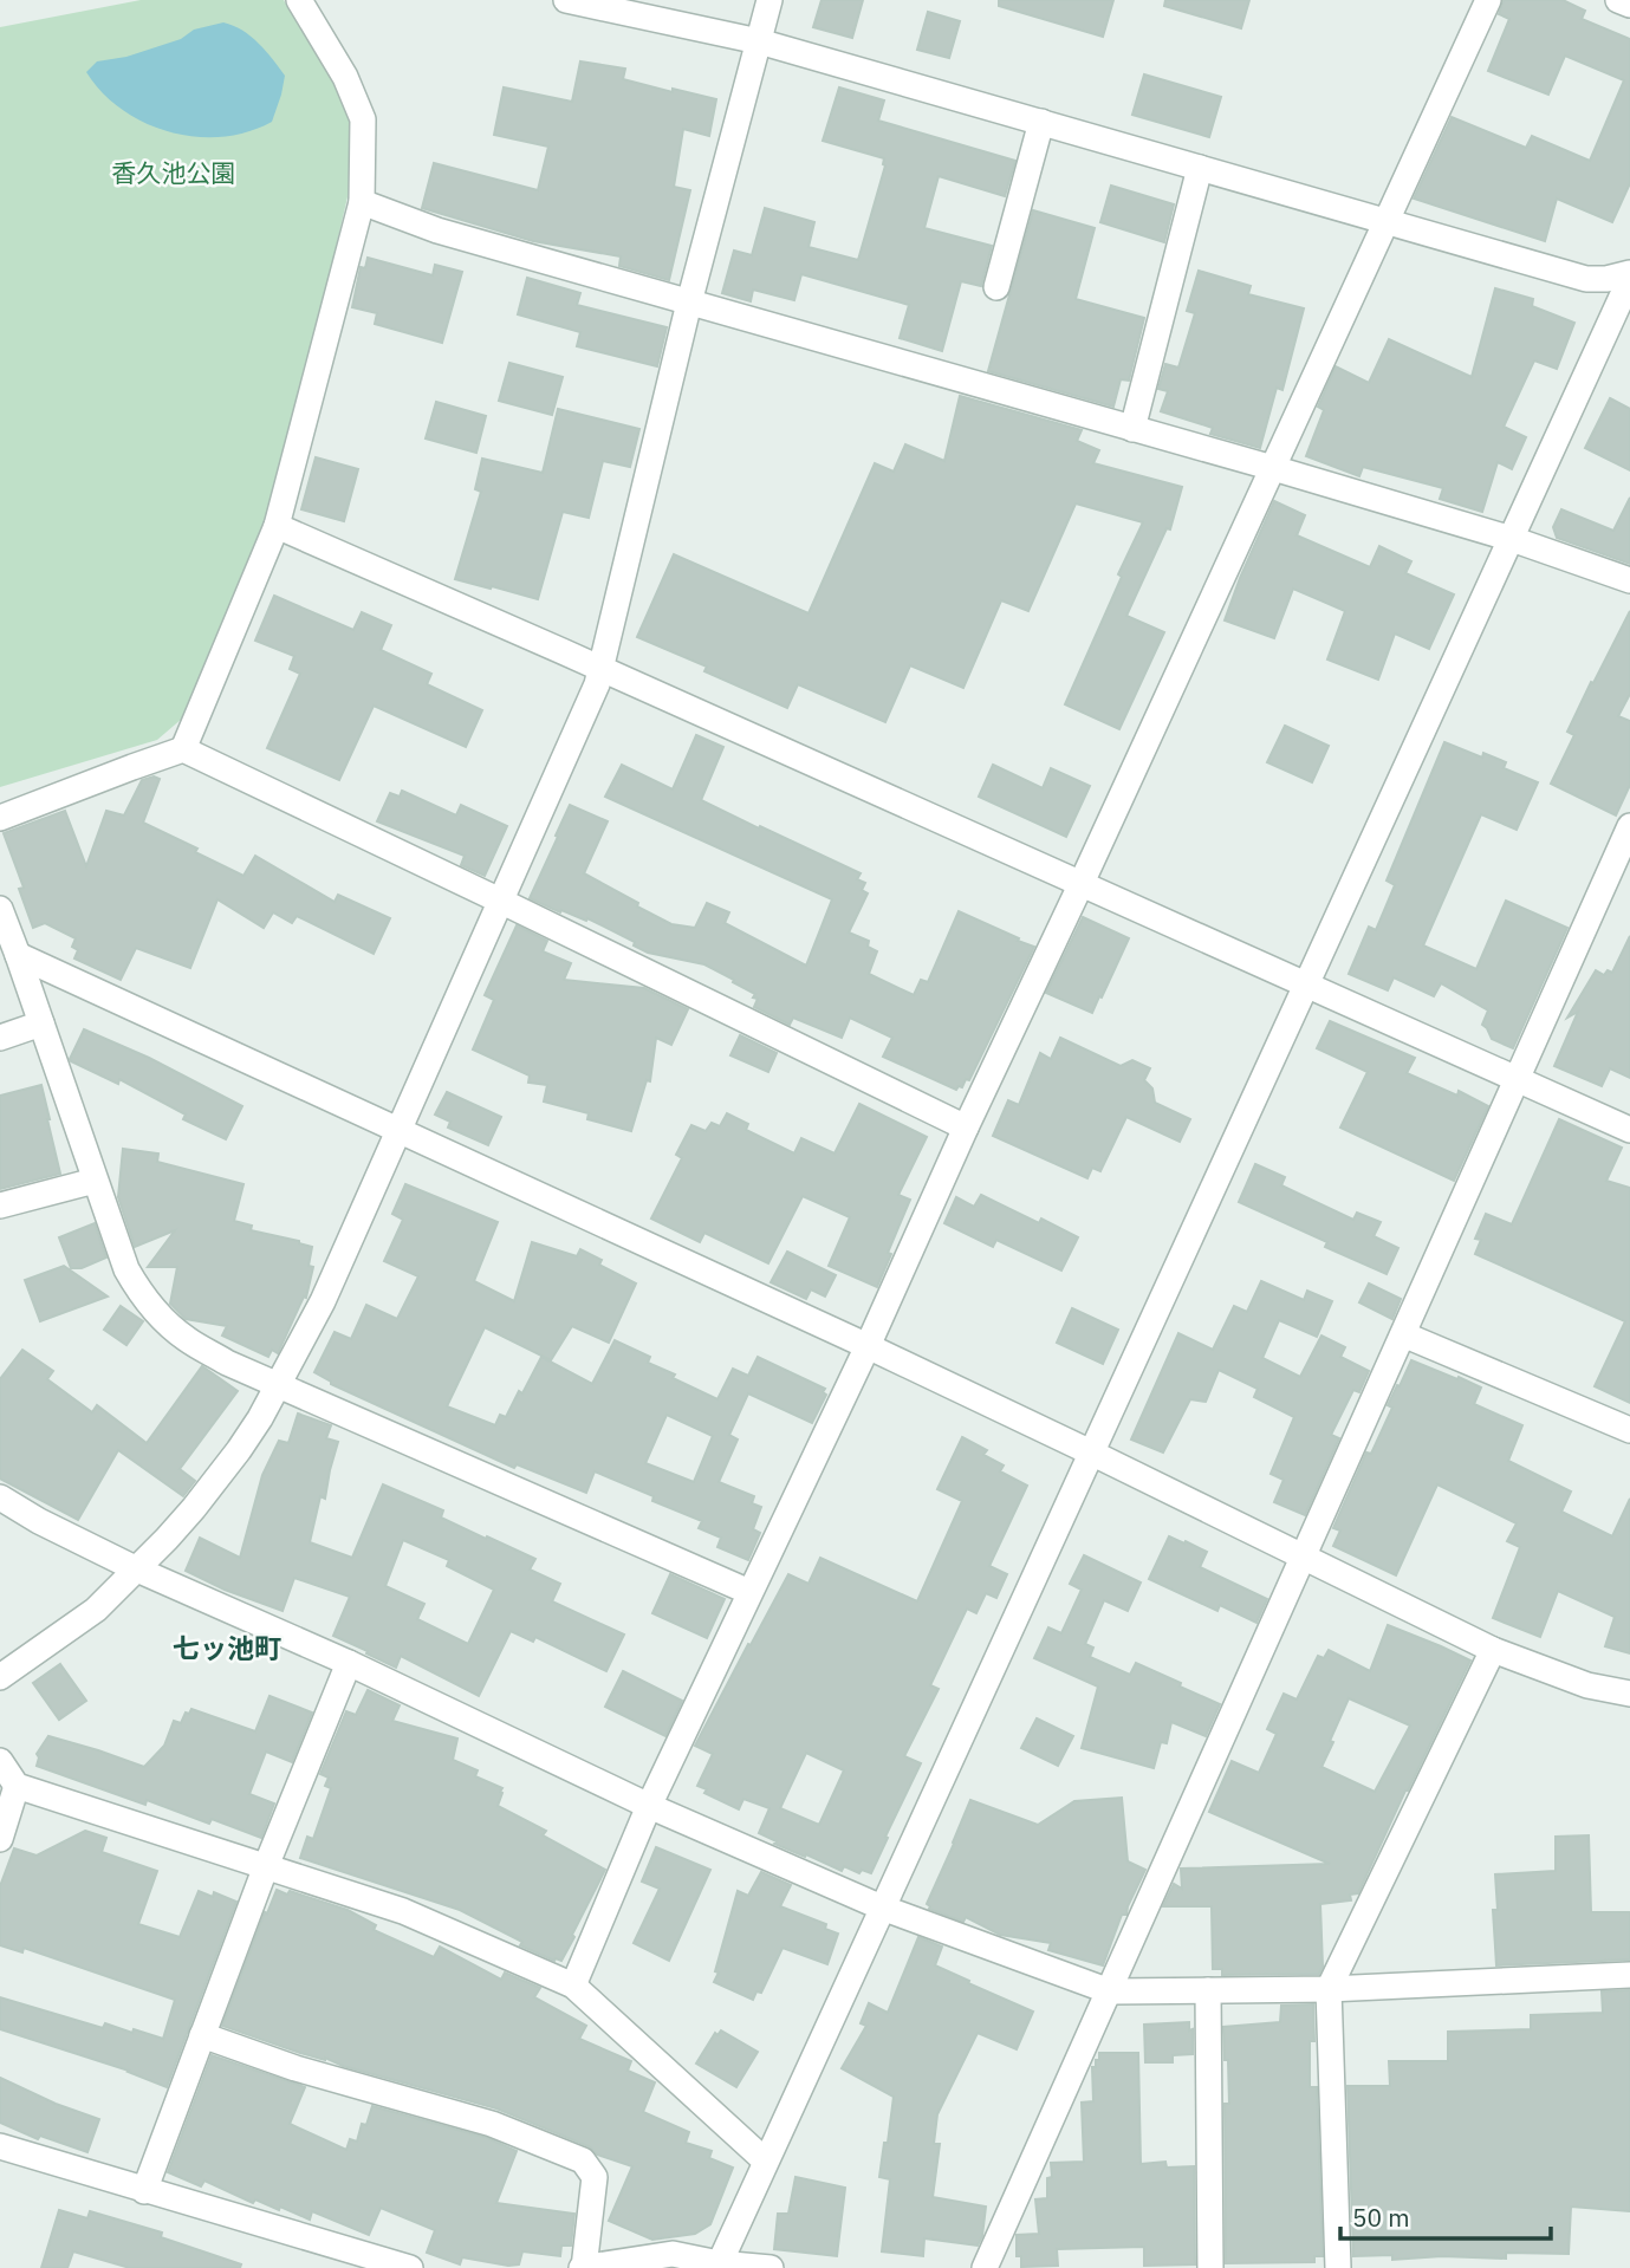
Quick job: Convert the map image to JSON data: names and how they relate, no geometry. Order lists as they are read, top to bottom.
{
  "districts": ["七ッ池町"],
  "parks": ["香久池公園"],
  "scale_bar": "50 m"
}
